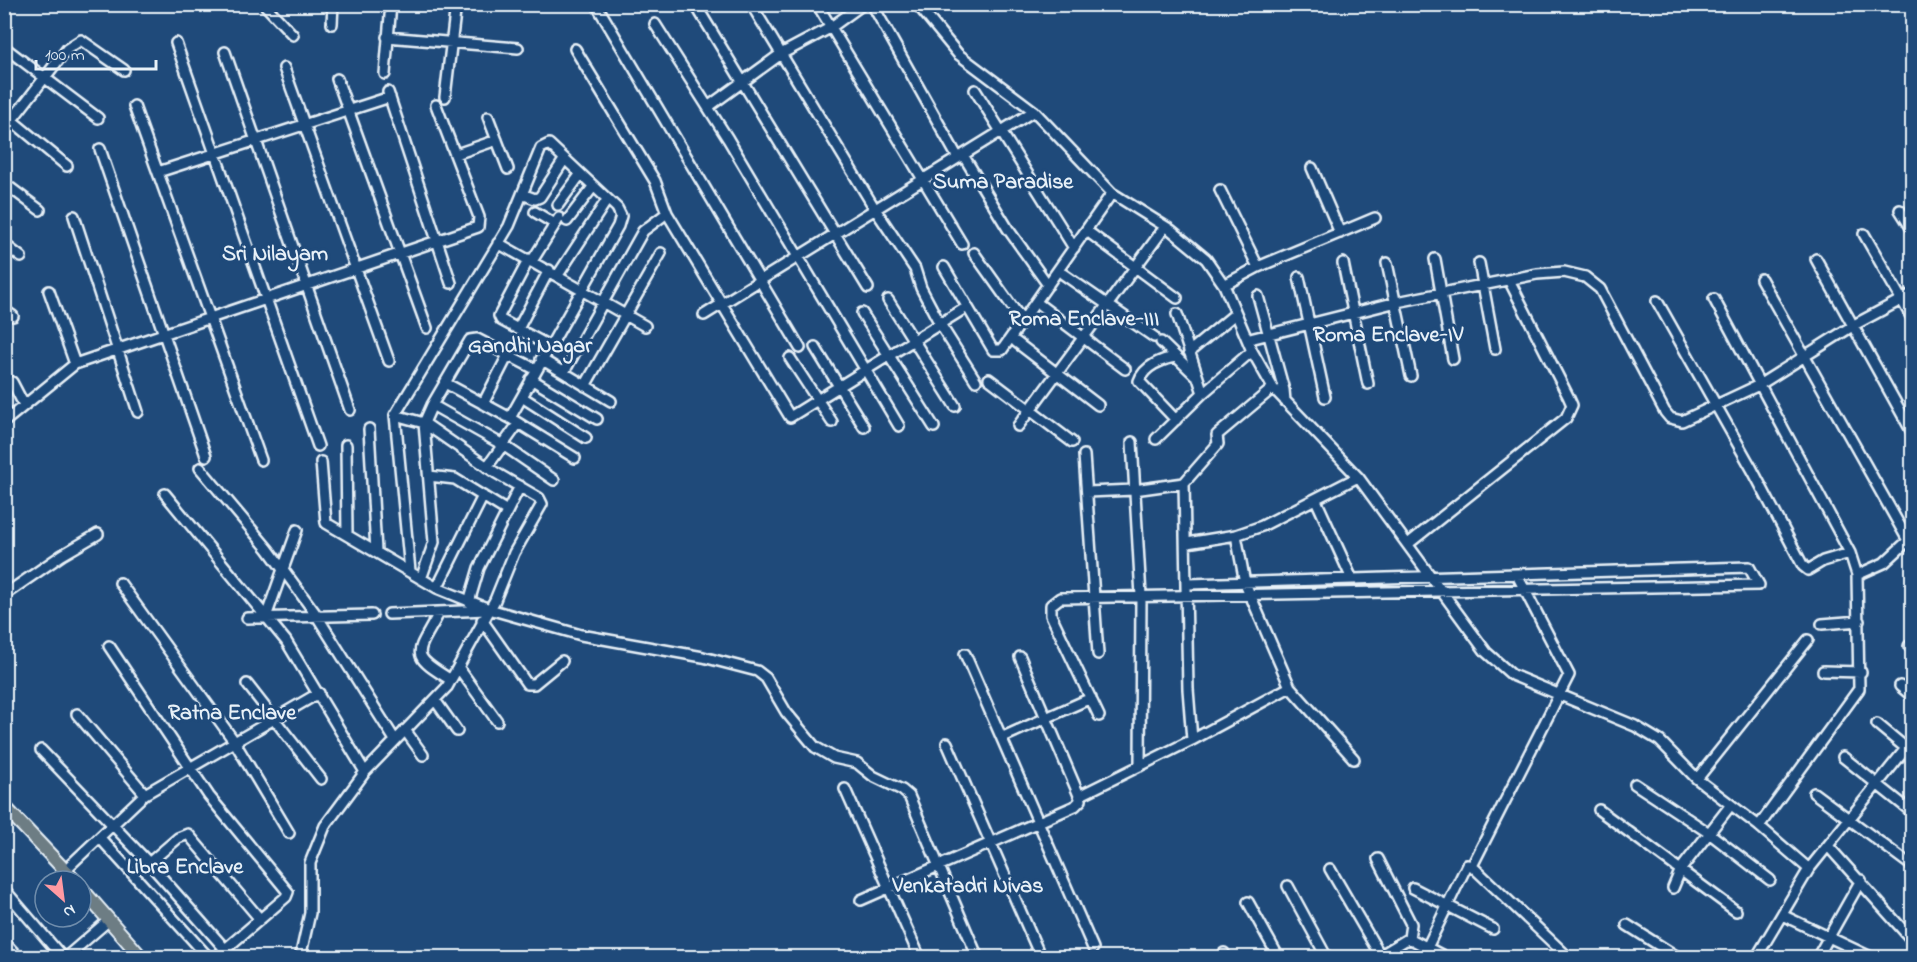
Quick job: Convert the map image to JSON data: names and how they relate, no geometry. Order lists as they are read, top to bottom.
{
  "districts": [
    "Suma Paradise",
    "Sri Nilayam",
    "Roma Enclave-III",
    "Roma Enclave-IV",
    "Gandhi Nagar",
    "Ratna Enclave",
    "Libra Enclave",
    "Venkatadri Nivas"
  ],
  "scale_bar": "100 m",
  "north": "bottom right"
}
